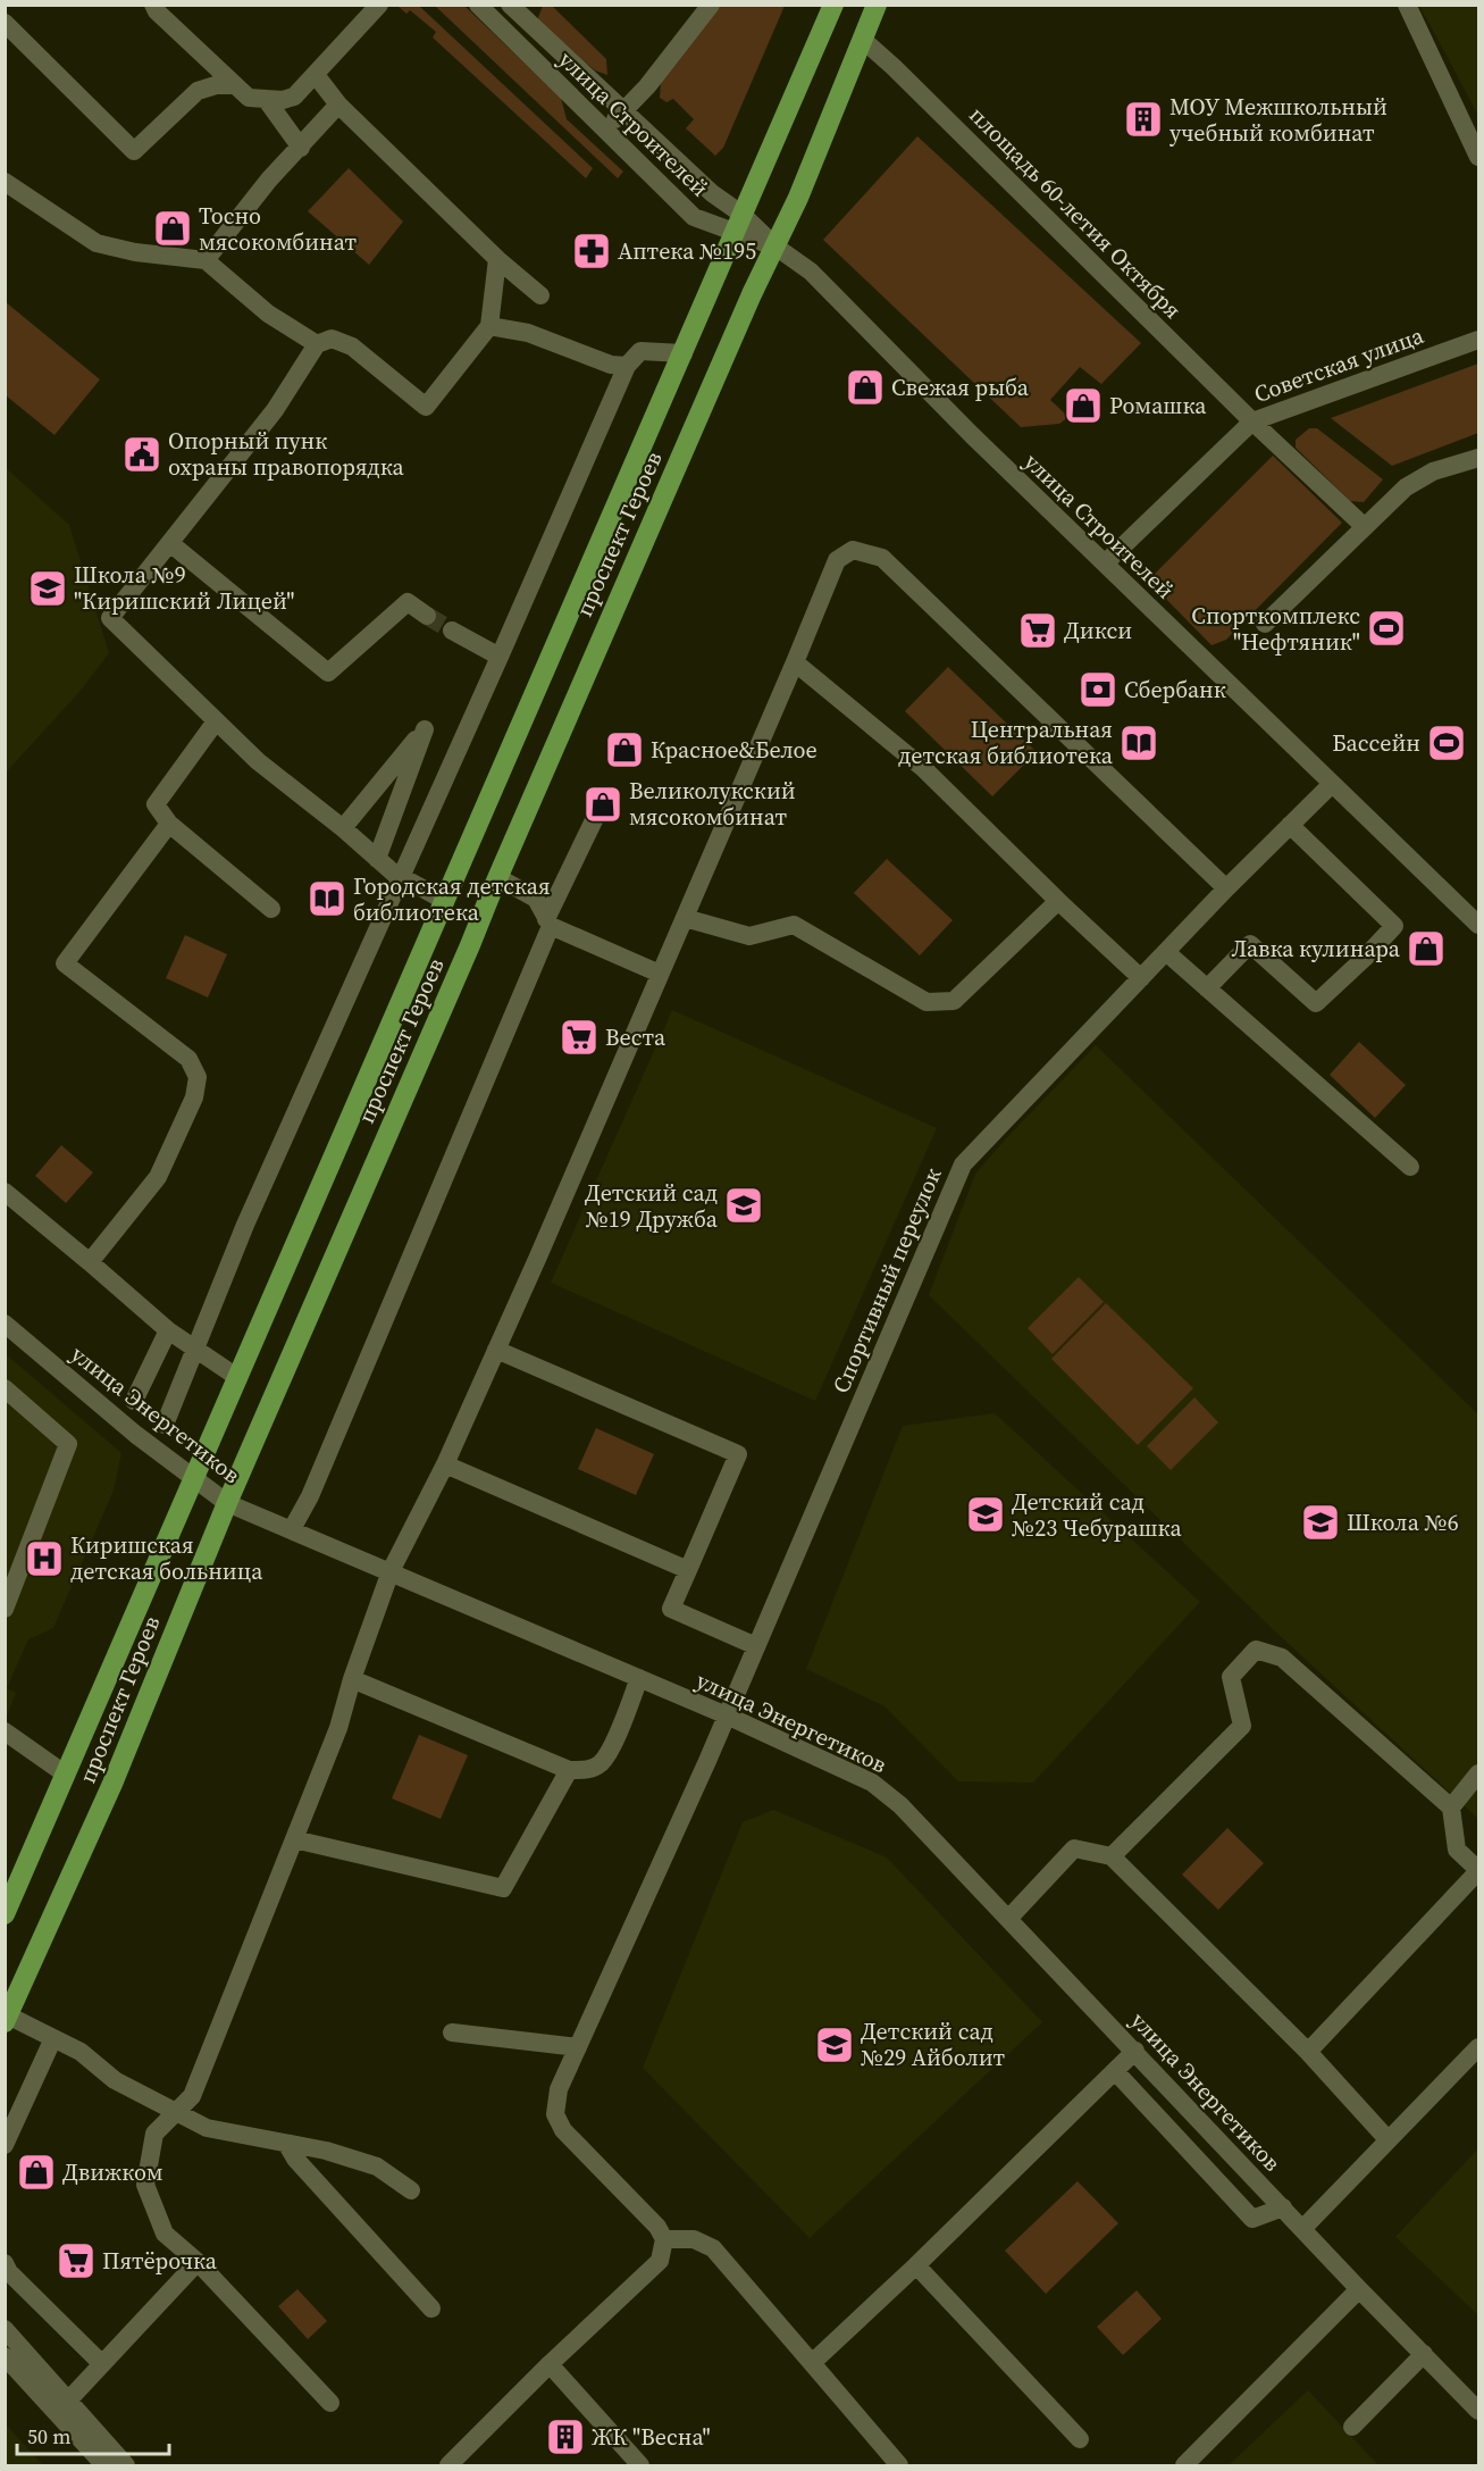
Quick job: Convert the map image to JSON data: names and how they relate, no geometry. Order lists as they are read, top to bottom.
{
  "streets": {
    "main road": ["проспект Героев"],
    "street": [
      "улица Строителей",
      "площадь 60-летия Октября",
      "Советская улица",
      "Спортивный переулок",
      "улица Энергетиков"
    ]
  },
  "crossings": [
    ["улица Строителей", "Советская улица"],
    ["улица Строителей", "проспект Героев"],
    ["улица Строителей", "Спортивный переулок"],
    ["площадь 60-летия Октября", "Советская улица"],
    ["площадь 60-летия Октября", "проспект Героев"],
    ["проспект Героев", "улица Энергетиков"],
    ["Спортивный переулок", "улица Энергетиков"]
  ],
  "places": {
    "building": ["МОУ Межшкольный учебный комбинат", "ЖК \"Весна\""],
    "shop": [
      "Тосно мясокомбинат",
      "Свежая рыба",
      "Ромашка",
      "Красное&Белое",
      "Великолукский мясокомбинат",
      "Лавка кулинара",
      "Движком"
    ],
    "pharmacy": ["Аптека №195"],
    "public building": ["Опорный пунк охраны правопорядка"],
    "school or university": [
      "Школа №9 \"Киришский Лицей\"",
      "Детский сад №19 Дружба",
      "Детский сад №23 Чебурашка",
      "Школа №6",
      "Детский сад №29 Айболит"
    ],
    "sports": ["Спорткомплекс \"Нефтяник\"", "Бассейн"],
    "supermarket": ["Дикси", "Веста", "Пятёрочка"],
    "bank": ["Сбербанк"],
    "library": ["Центральная детская библиотека", "Городская детская библиотека"],
    "hospital": ["Киришская детская больница"]
  },
  "scale_bar": "50 m"
}
